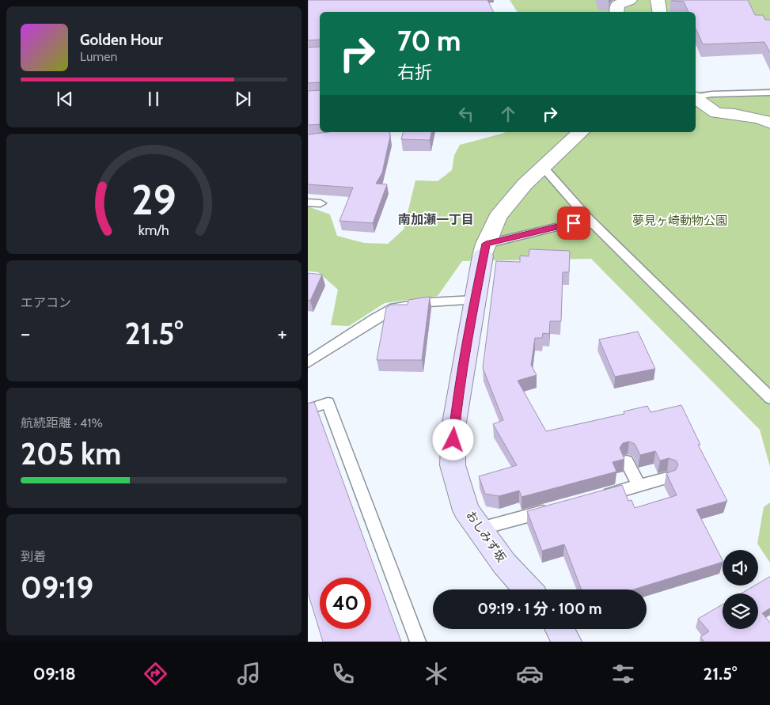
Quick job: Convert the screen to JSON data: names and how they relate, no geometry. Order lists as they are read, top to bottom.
{
  "streets": {
    "street": ["おしみず坂"]
  },
  "districts": ["南加瀬一丁目"],
  "parks": ["夢見ヶ崎動物公園"],
  "page": {
    "turn": ["70 m", "右折"],
    "song": ["Golden Hour", "Lumen"],
    "tile": [
      "エアコン",
      ["航続距離 · 41%", "205 km"],
      ["到着", "09:19"]
    ],
    "heat": ["−", "21.5°", "+"],
    "limit": "40",
    "trip": "09:19 · 1 分 · 100 m",
    "tabs": ["09:18", "21.5°"],
    "gauge": ["29", "km/h"]
  }
}
